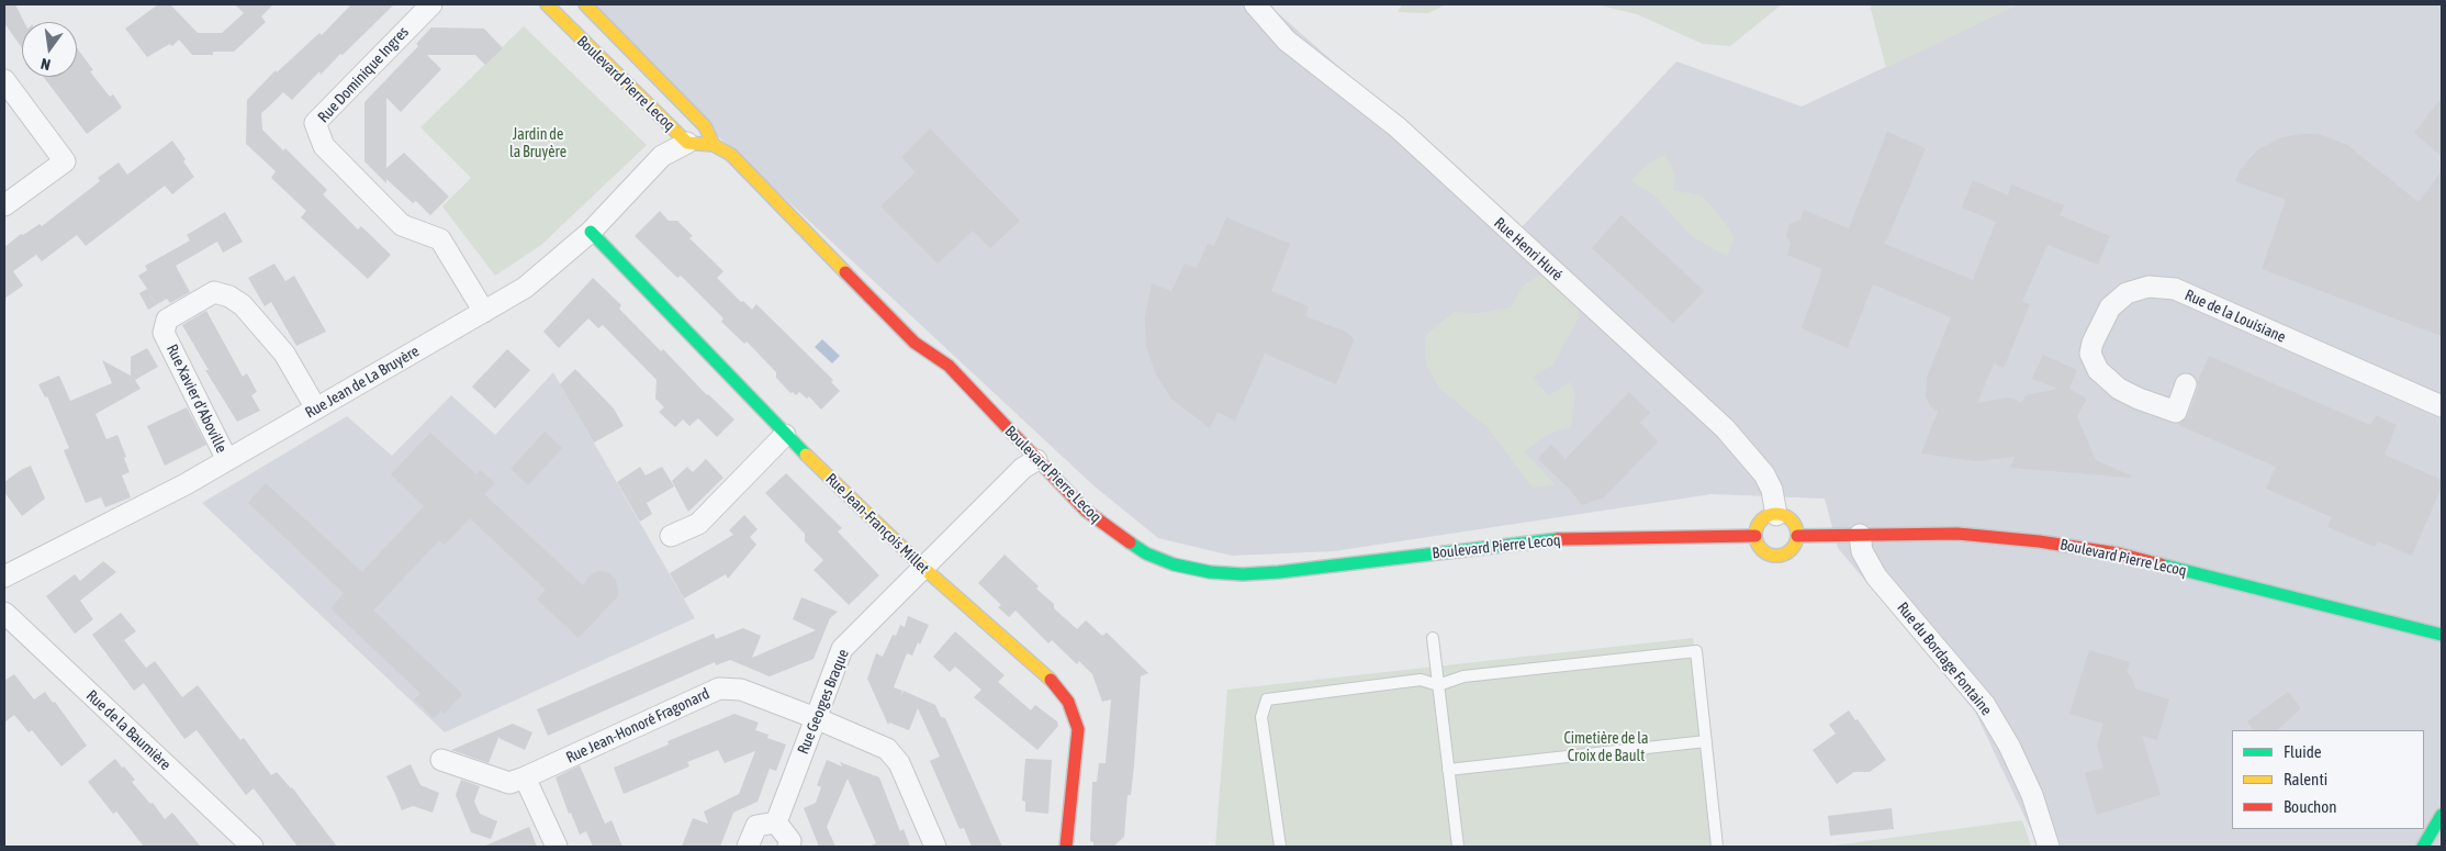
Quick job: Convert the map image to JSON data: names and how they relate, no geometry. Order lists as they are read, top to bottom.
{
  "streets": {
    "street": [
      "Rue Dominique Ingres",
      "Boulevard Pierre Lecoq",
      "Rue Henri Huré",
      "Rue de la Louisiane",
      "Rue Jean de La Bruyère",
      "Rue Xavier d'Aboville",
      "Rue Jean-François Millet",
      "Rue du Bordage Fontaine",
      "Rue Georges Braque",
      "Rue Jean-Honoré Fragonard",
      "Rue de la Baumière"
    ]
  },
  "crossings": [
    ["Rue Dominique Ingres", "Rue Jean de La Bruyère"],
    ["Boulevard Pierre Lecoq", "Rue Henri Huré"],
    ["Boulevard Pierre Lecoq", "Rue Jean de La Bruyère"],
    ["Boulevard Pierre Lecoq", "Rue du Bordage Fontaine"],
    ["Boulevard Pierre Lecoq", "Rue Georges Braque"],
    ["Rue Jean de La Bruyère", "Rue Xavier d'Aboville"],
    ["Rue Jean de La Bruyère", "Rue Jean-François Millet"],
    ["Rue Jean-François Millet", "Rue Georges Braque"],
    ["Rue Georges Braque", "Rue Jean-Honoré Fragonard"]
  ],
  "parks": ["Jardin de la Bruyère", "Cimetière de la Croix de Bault"],
  "legend": ["Fluide", "Ralenti", "Bouchon"],
  "north": "bottom"
}
